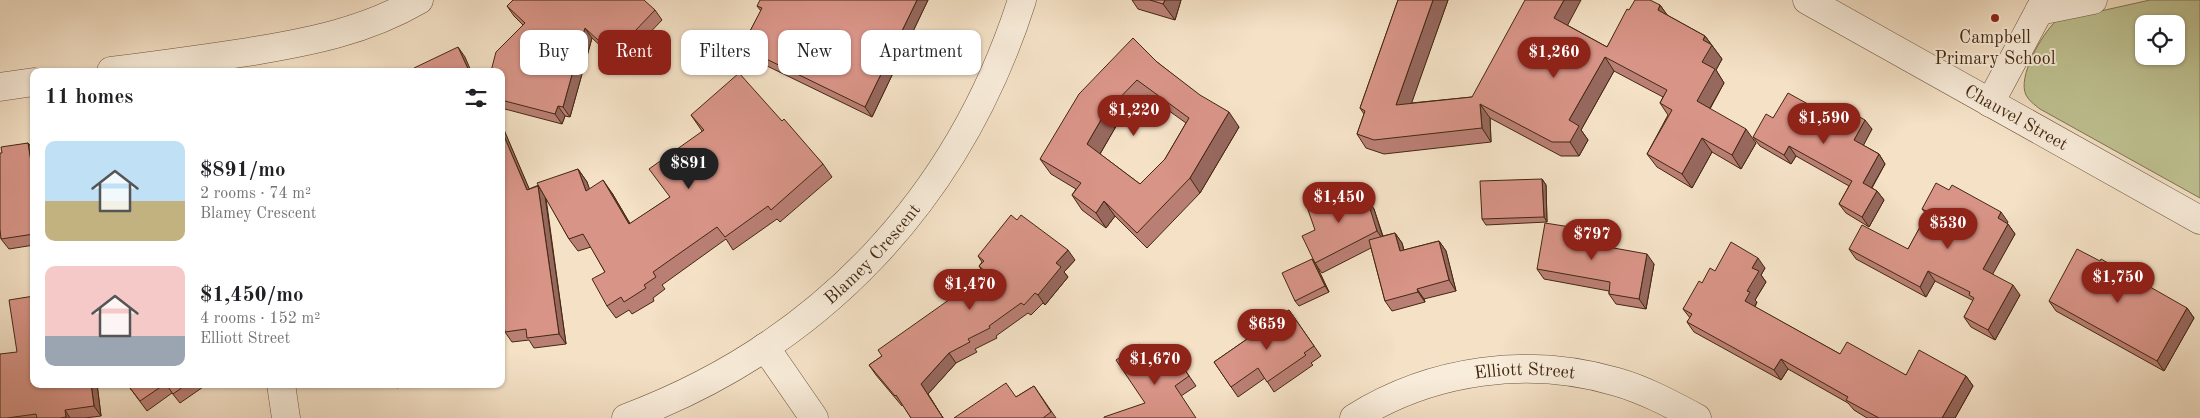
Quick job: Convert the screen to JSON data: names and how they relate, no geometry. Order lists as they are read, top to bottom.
{
  "streets": {
    "street": ["Chauvel Street", "Blamey Crescent", "Elliott Street"]
  },
  "places": ["Campbell Primary School"],
  "page": {
    "chip": [
      "Buy",
      "Rent",
      "Filters",
      "New",
      "Apartment"
    ],
    "price": [
      "$1,260",
      "$1,220",
      "$1,590",
      "$891",
      "$1,450",
      "$530",
      "$797",
      "$1,750",
      "$1,470",
      "$659",
      "$1,670"
    ],
    "heading": "11 homes",
    "list": [
      {
        "name": "$891/mo",
        "note": "2 rooms · 74 m² · Blamey Crescent"
      },
      {
        "name": "$1,450/mo",
        "note": "4 rooms · 152 m² · Elliott Street"
      }
    ]
  }
}
